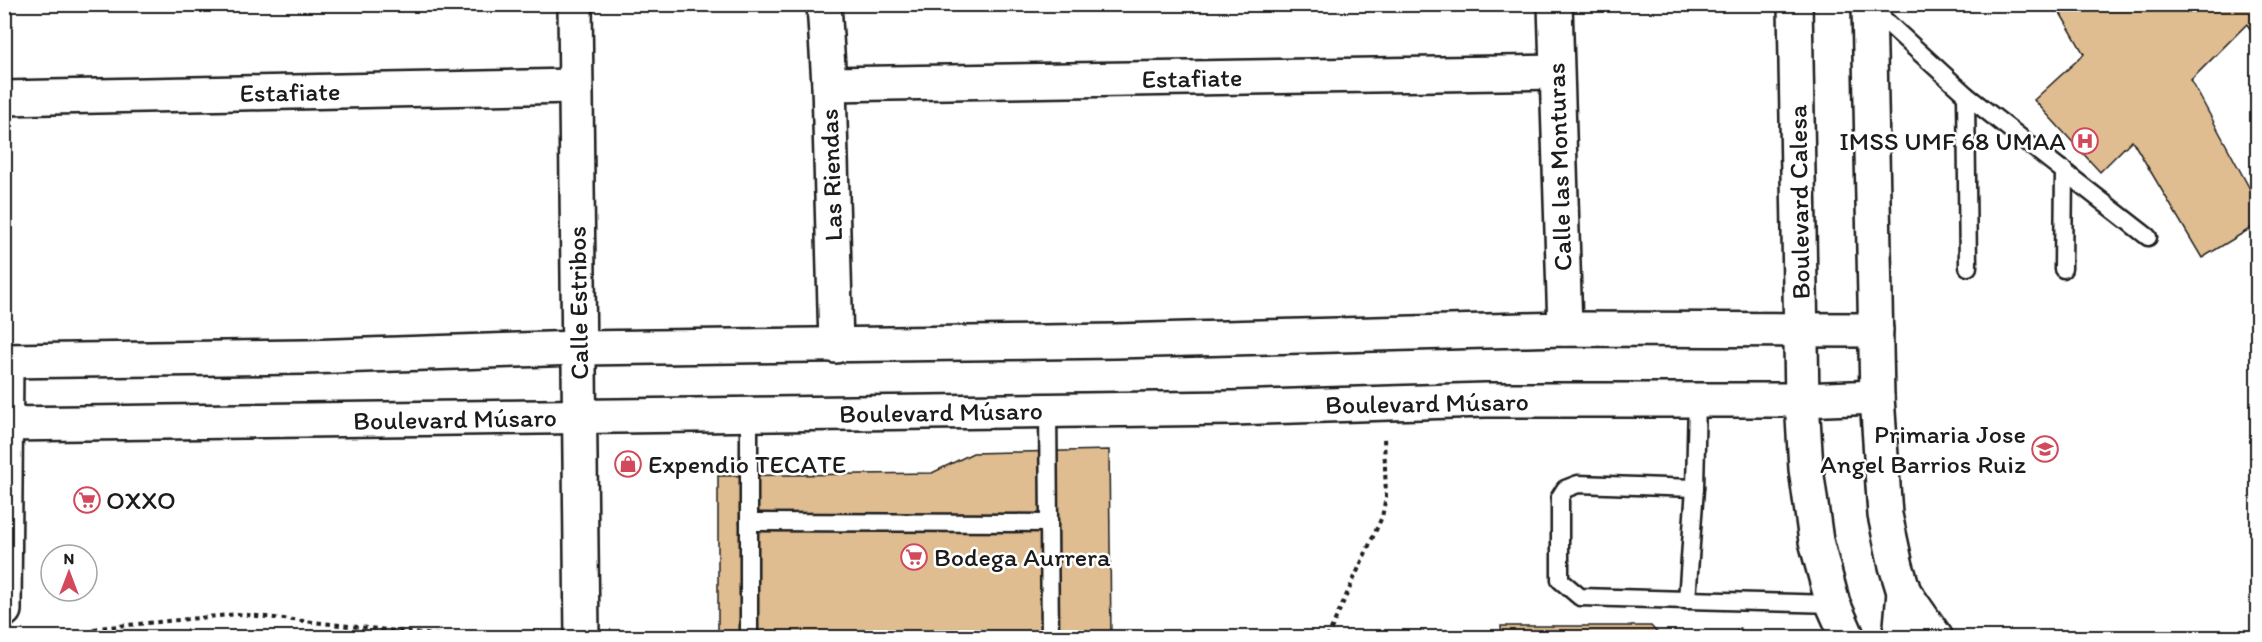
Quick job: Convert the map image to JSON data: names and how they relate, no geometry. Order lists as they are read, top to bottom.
{
  "streets": {
    "street": [
      "Estafiate",
      "Calle las Monturas",
      "Las Riendas",
      "Boulevard Calesa",
      "Calle Estribos",
      "Boulevard Músaro"
    ]
  },
  "crossings": [
    ["Estafiate", "Calle las Monturas"],
    ["Estafiate", "Las Riendas"],
    ["Estafiate", "Calle Estribos"],
    ["Boulevard Calesa", "Boulevard Músaro"],
    ["Calle Estribos", "Boulevard Músaro"]
  ],
  "places": {
    "hospital": ["IMSS UMF 68 UMAA"],
    "school or university": ["Primaria Jose Angel Barrios Ruiz"],
    "shop": ["Expendio TECATE"],
    "supermarket": ["OXXO", "Bodega Aurrera"]
  },
  "north": "top"
}
